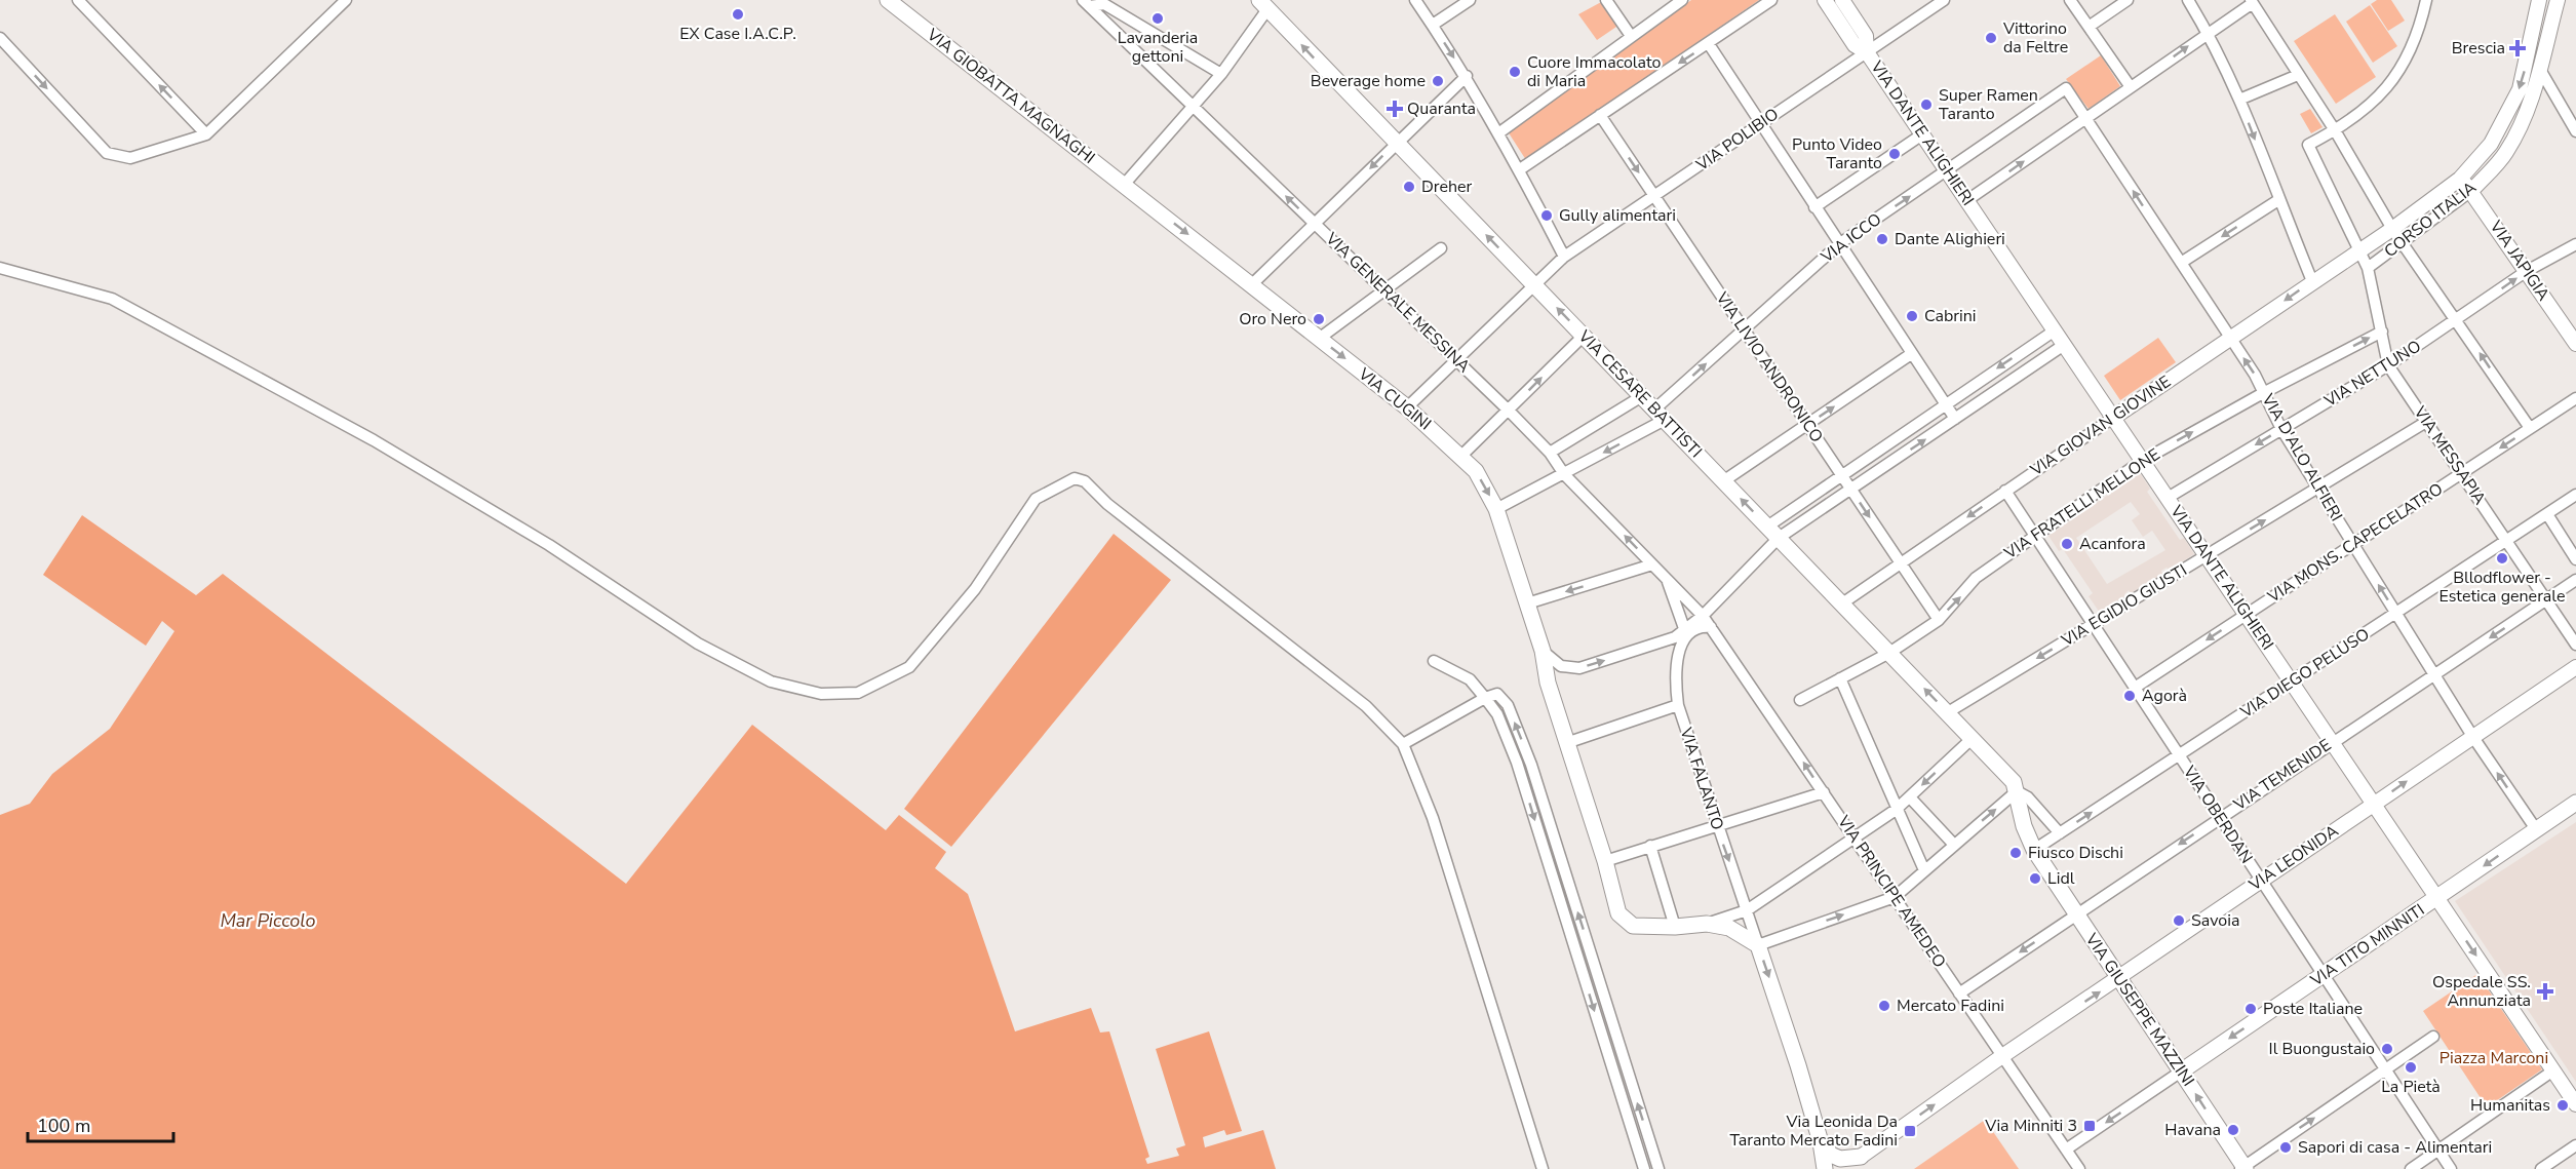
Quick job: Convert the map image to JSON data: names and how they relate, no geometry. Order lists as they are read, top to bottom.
{
  "streets": {
    "main road": [
      "VIA GIOBATTA MAGNAGHI",
      "VIA CESARE BATTISTI",
      "VIA CUGINI",
      "VIA FALANTO",
      "VIA TITO MINNITI",
      "VIA GIUSEPPE MAZZINI"
    ],
    "street": [
      "VIA DANTE ALIGHIERI",
      "VIA POLIBIO",
      "CORSO ITALIA",
      "VIA ICCO",
      "VIA JAPIGIA",
      "VIA GENERALE MESSINA",
      "VIA LIVIO ANDRONICO",
      "VIA NETTUNO",
      "VIA GIOVAN GIOVINE",
      "VIA MESSAPIA",
      "VIA D'ALO ALFIERI",
      "VIA FRATELLI MELLONE",
      "VIA MONS. CAPECELATRO",
      "VIA EGIDIO GIUSTI",
      "VIA DIEGO PELUSO",
      "VIA TEMENIDE",
      "VIA OBERDAN",
      "VIA LEONIDA",
      "VIA PRINCIPE AMEDEO"
    ]
  },
  "crossings": [
    ["VIA GIOBATTA MAGNAGHI", "VIA CUGINI"],
    ["VIA DANTE ALIGHIERI", "VIA POLIBIO"],
    ["VIA DANTE ALIGHIERI", "VIA ICCO"],
    ["VIA DANTE ALIGHIERI", "VIA NETTUNO"],
    ["VIA DANTE ALIGHIERI", "VIA GIOVAN GIOVINE"],
    ["VIA DANTE ALIGHIERI", "VIA FRATELLI MELLONE"],
    ["VIA DANTE ALIGHIERI", "VIA MONS. CAPECELATRO"],
    ["VIA DANTE ALIGHIERI", "VIA EGIDIO GIUSTI"],
    ["VIA DANTE ALIGHIERI", "VIA DIEGO PELUSO"],
    ["VIA DANTE ALIGHIERI", "VIA TEMENIDE"],
    ["VIA DANTE ALIGHIERI", "VIA LEONIDA"],
    ["VIA DANTE ALIGHIERI", "VIA TITO MINNITI"],
    ["VIA POLIBIO", "VIA GENERALE MESSINA"],
    ["VIA POLIBIO", "VIA LIVIO ANDRONICO"],
    ["VIA POLIBIO", "VIA CESARE BATTISTI"],
    ["VIA POLIBIO", "VIA CUGINI"],
    ["CORSO ITALIA", "VIA JAPIGIA"],
    ["CORSO ITALIA", "VIA GIOVAN GIOVINE"],
    ["CORSO ITALIA", "VIA MESSAPIA"],
    ["VIA ICCO", "VIA GENERALE MESSINA"],
    ["VIA ICCO", "VIA LIVIO ANDRONICO"],
    ["VIA ICCO", "VIA CESARE BATTISTI"],
    ["VIA ICCO", "VIA CUGINI"],
    ["VIA ICCO", "VIA D'ALO ALFIERI"],
    ["VIA JAPIGIA", "VIA NETTUNO"],
    ["VIA GENERALE MESSINA", "VIA PRINCIPE AMEDEO"],
    ["VIA LIVIO ANDRONICO", "VIA GIOVAN GIOVINE"],
    ["VIA LIVIO ANDRONICO", "VIA FRATELLI MELLONE"],
    ["VIA NETTUNO", "VIA MESSAPIA"],
    ["VIA NETTUNO", "VIA D'ALO ALFIERI"],
    ["VIA CESARE BATTISTI", "VIA GIOVAN GIOVINE"],
    ["VIA CESARE BATTISTI", "VIA FRATELLI MELLONE"],
    ["VIA CESARE BATTISTI", "VIA EGIDIO GIUSTI"],
    ["VIA CESARE BATTISTI", "VIA GIUSEPPE MAZZINI"],
    ["VIA GIOVAN GIOVINE", "VIA MESSAPIA"],
    ["VIA GIOVAN GIOVINE", "VIA D'ALO ALFIERI"],
    ["VIA GIOVAN GIOVINE", "VIA OBERDAN"],
    ["VIA MESSAPIA", "VIA FRATELLI MELLONE"],
    ["VIA MESSAPIA", "VIA MONS. CAPECELATRO"],
    ["VIA MESSAPIA", "VIA EGIDIO GIUSTI"],
    ["VIA MESSAPIA", "VIA DIEGO PELUSO"],
    ["VIA MESSAPIA", "VIA TEMENIDE"],
    ["VIA D'ALO ALFIERI", "VIA FRATELLI MELLONE"],
    ["VIA D'ALO ALFIERI", "VIA MONS. CAPECELATRO"],
    ["VIA D'ALO ALFIERI", "VIA EGIDIO GIUSTI"],
    ["VIA D'ALO ALFIERI", "VIA DIEGO PELUSO"],
    ["VIA D'ALO ALFIERI", "VIA TEMENIDE"],
    ["VIA D'ALO ALFIERI", "VIA LEONIDA"],
    ["VIA D'ALO ALFIERI", "VIA TITO MINNITI"],
    ["VIA FRATELLI MELLONE", "VIA OBERDAN"],
    ["VIA MONS. CAPECELATRO", "VIA OBERDAN"],
    ["VIA EGIDIO GIUSTI", "VIA OBERDAN"],
    ["VIA DIEGO PELUSO", "VIA OBERDAN"],
    ["VIA DIEGO PELUSO", "VIA GIUSEPPE MAZZINI"],
    ["VIA TEMENIDE", "VIA OBERDAN"],
    ["VIA TEMENIDE", "VIA PRINCIPE AMEDEO"],
    ["VIA TEMENIDE", "VIA GIUSEPPE MAZZINI"],
    ["VIA OBERDAN", "VIA LEONIDA"],
    ["VIA OBERDAN", "VIA TITO MINNITI"],
    ["VIA LEONIDA", "VIA PRINCIPE AMEDEO"],
    ["VIA LEONIDA", "VIA GIUSEPPE MAZZINI"],
    ["VIA PRINCIPE AMEDEO", "VIA TITO MINNITI"],
    ["VIA TITO MINNITI", "VIA GIUSEPPE MAZZINI"]
  ],
  "one_way": [
    "VIA CESARE BATTISTI",
    "VIA D'ALO ALFIERI",
    "VIA FRATELLI MELLONE",
    "VIA MONS. CAPECELATRO",
    "VIA TEMENIDE",
    "VIA FALANTO",
    "VIA LEONIDA",
    "VIA TITO MINNITI"
  ],
  "water": ["Mar Piccolo"],
  "parks": ["Piazza Marconi"],
  "places": {
    "other": [
      "EX Case I.A.C.P.",
      "Lavanderia gettoni",
      "Vittorino da Feltre",
      "Cuore Immacolato di Maria",
      "Beverage home",
      "Super Ramen Taranto",
      "Punto Video Taranto",
      "Dreher",
      "Gully alimentari",
      "Dante Alighieri",
      "Cabrini",
      "Oro Nero",
      "Acanfora",
      "Bllodflower - Estetica generale",
      "Agorà",
      "Fiusco Dischi",
      "Lidl",
      "Savoia",
      "Mercato Fadini",
      "Poste Italiane",
      "Il Buongustaio",
      "La Pietà",
      "Humanitas",
      "Havana",
      "Sapori di casa - Alimentari"
    ],
    "health": ["Brescia", "Quaranta", "Ospedale SS. Annunziata"],
    "transit": ["Via Minniti 3", "Via Leonida Da Taranto Mercato Fadini"]
  },
  "scale_bar": "100 m"
}
